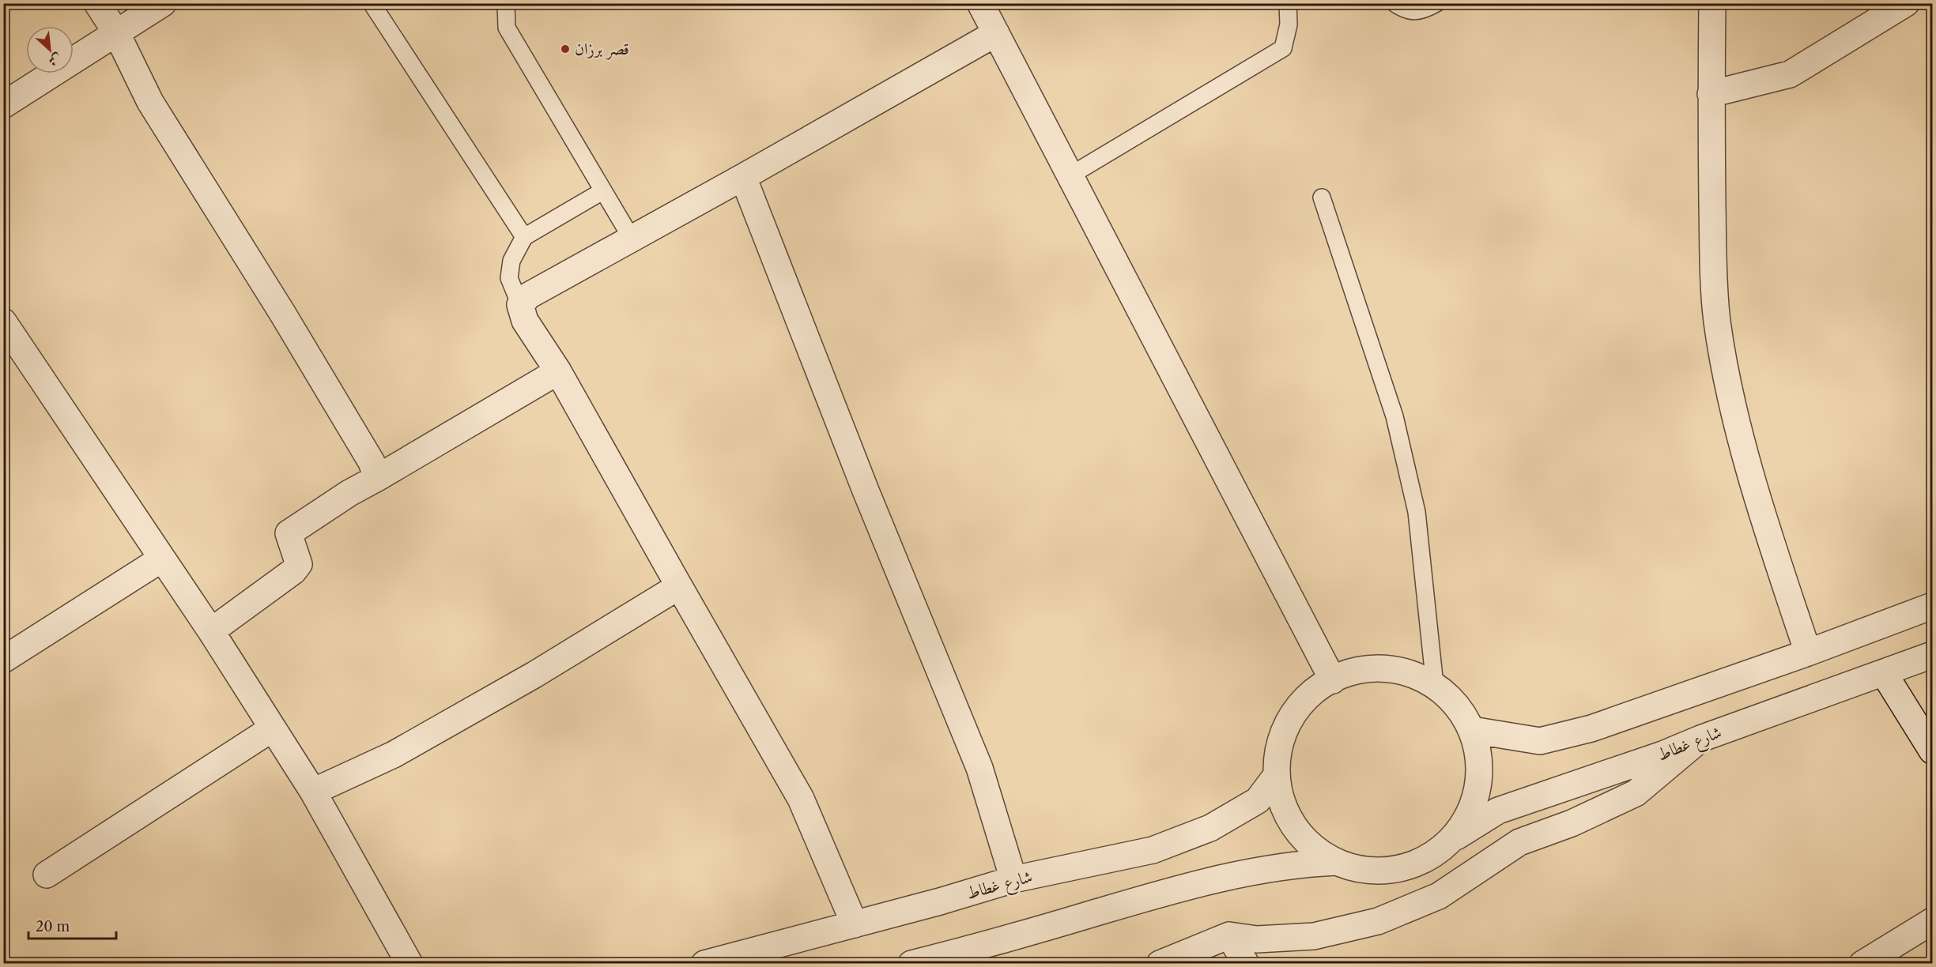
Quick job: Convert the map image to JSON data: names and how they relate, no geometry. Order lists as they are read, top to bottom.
{
  "streets": {
    "street": ["شارع غطاط"]
  },
  "places": ["قصر برزان"],
  "scale_bar": "20 m",
  "north": "bottom right"
}
